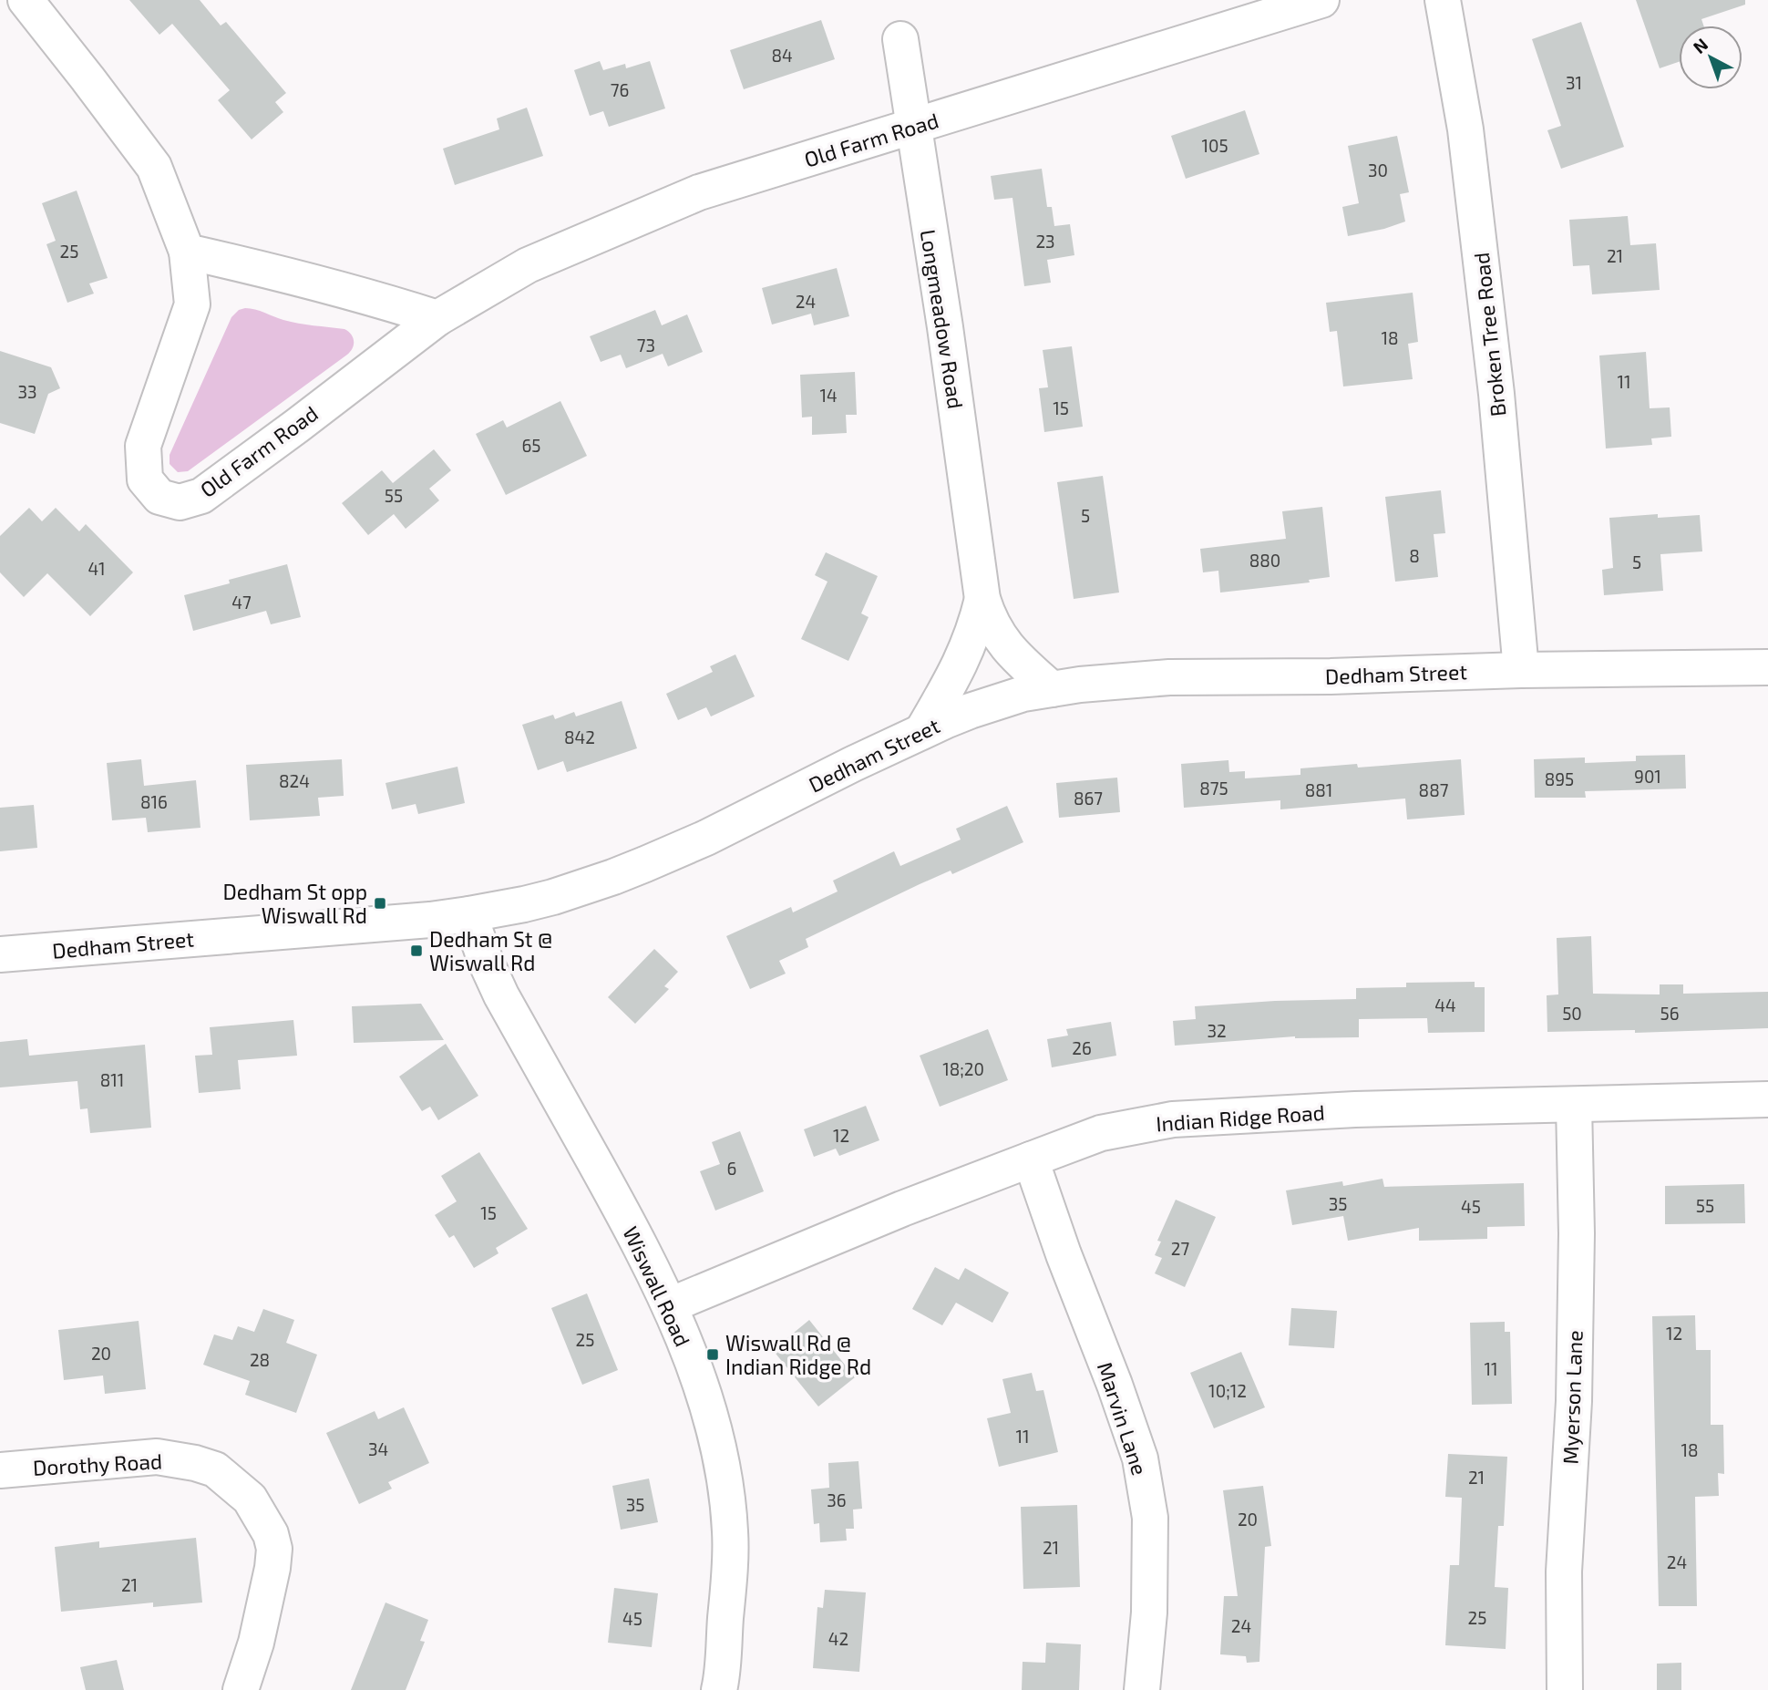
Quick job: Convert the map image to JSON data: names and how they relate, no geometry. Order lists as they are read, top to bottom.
{
  "streets": {
    "street": [
      "Old Farm Road",
      "Longmeadow Road",
      "Broken Tree Road",
      "Dedham Street",
      "Indian Ridge Road",
      "Wiswall Road",
      "Myerson Lane",
      "Marvin Lane",
      "Dorothy Road"
    ]
  },
  "crossings": [
    ["Old Farm Road", "Longmeadow Road"],
    ["Longmeadow Road", "Dedham Street"],
    ["Broken Tree Road", "Dedham Street"],
    ["Dedham Street", "Wiswall Road"],
    ["Indian Ridge Road", "Wiswall Road"],
    ["Indian Ridge Road", "Myerson Lane"],
    ["Indian Ridge Road", "Marvin Lane"]
  ],
  "places": {
    "transit": ["Dedham St opp Wiswall Rd", "Dedham St @ Wiswall Rd", "Wiswall Rd @ Indian Ridge Rd"]
  },
  "house_numbers": [
    "84",
    "31",
    "76",
    "105",
    "30",
    "23",
    "25",
    "21",
    "24",
    "18",
    "73",
    "11",
    "33",
    "14",
    "15",
    "65",
    "55",
    "5",
    "8",
    "880",
    "5",
    "41",
    "47",
    "842",
    "901",
    "895",
    "824",
    "875",
    "881",
    "887",
    "867",
    "816",
    "44",
    "50",
    "56",
    "32",
    "26",
    "18;20",
    "811",
    "12",
    "6",
    "35",
    "55",
    "45",
    "15",
    "27",
    "12",
    "25",
    "20",
    "28",
    "11",
    "10;12",
    "11",
    "34",
    "18",
    "21",
    "36",
    "35",
    "20",
    "21",
    "24",
    "21",
    "25",
    "45",
    "24",
    "42"
  ],
  "north": "top left"
}
